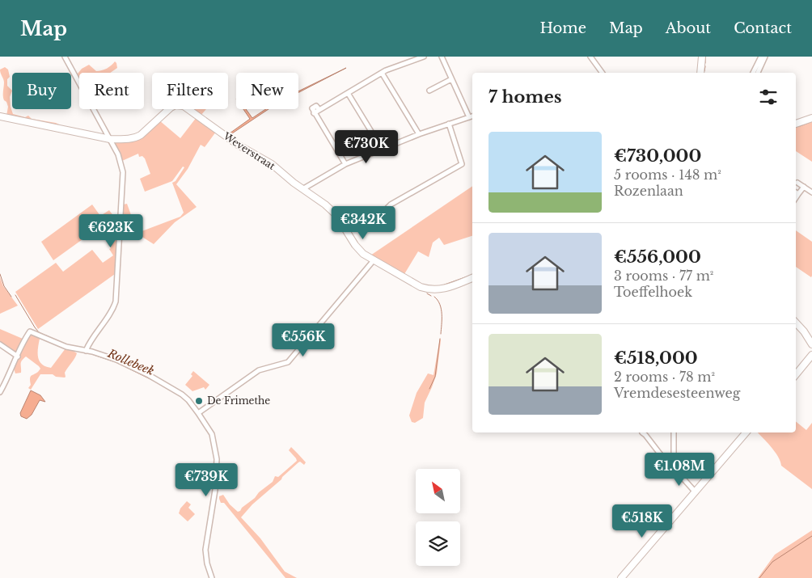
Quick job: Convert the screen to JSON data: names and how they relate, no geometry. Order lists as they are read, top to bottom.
{
  "streets": {
    "street": ["Weverstraat"]
  },
  "water": ["Rollebeek"],
  "places": ["De Frimethe"],
  "north": "top left",
  "page": {
    "header": "Map",
    "nav": [
      "Home",
      "Map",
      "About",
      "Contact"
    ],
    "chip": [
      "Buy",
      "Rent",
      "Filters",
      "New"
    ],
    "heading": "7 homes",
    "list": [
      {
        "name": "€730,000",
        "note": "5 rooms · 148 m² · Rozenlaan"
      },
      {
        "name": "€556,000",
        "note": "3 rooms · 77 m² · Toeffelhoek"
      },
      {
        "name": "€518,000",
        "note": "2 rooms · 78 m² · Vremdesesteenweg"
      }
    ],
    "price": [
      "€730K",
      "€342K",
      "€623K",
      "€556K",
      "€1.08M",
      "€739K",
      "€518K"
    ]
  }
}
